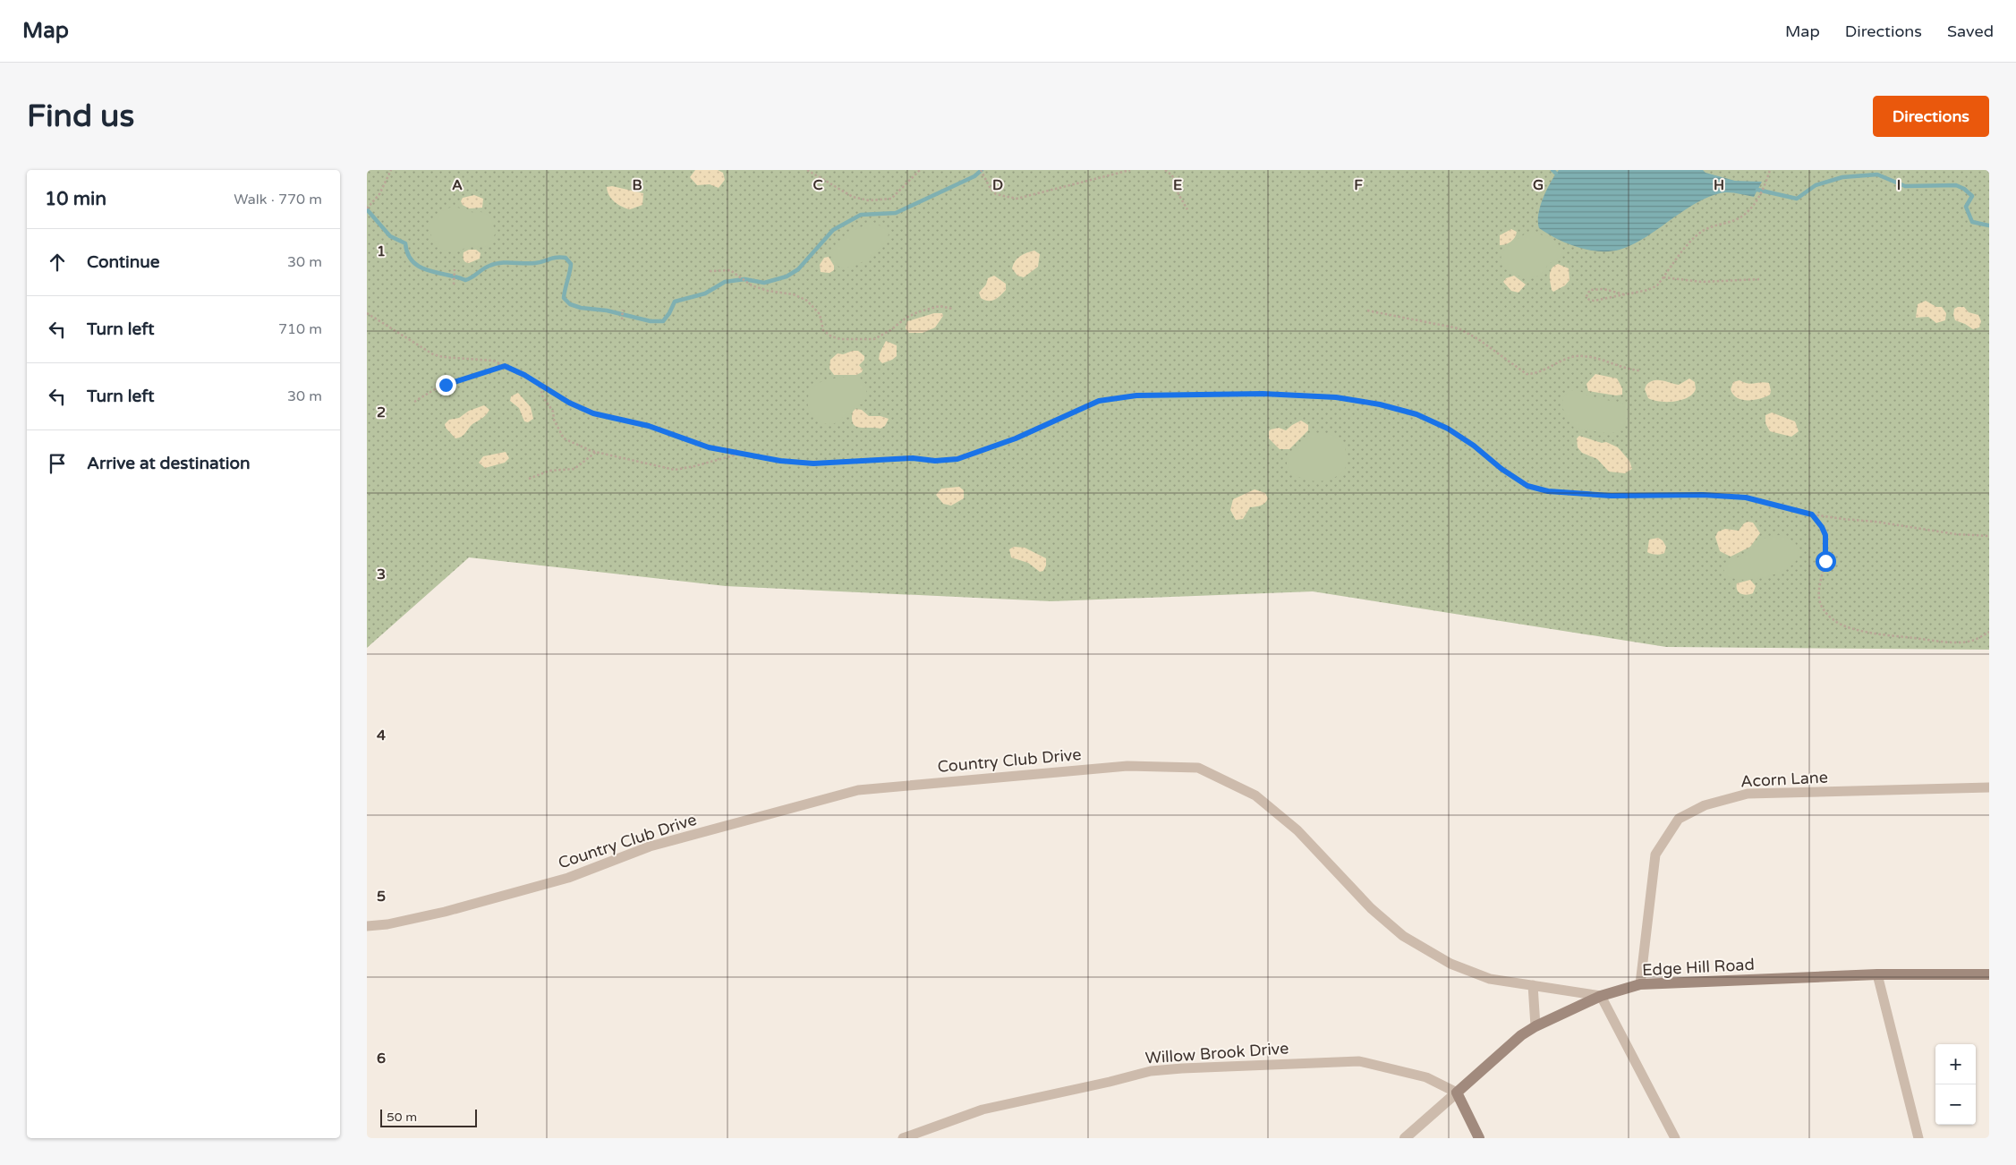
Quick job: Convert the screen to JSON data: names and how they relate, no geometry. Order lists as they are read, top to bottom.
{
  "streets": {
    "main road": ["Edge Hill Road"],
    "street": ["Country Club Drive", "Acorn Lane", "Willow Brook Drive"]
  },
  "crossings": [
    ["Country Club Drive", "Edge Hill Road"],
    ["Acorn Lane", "Edge Hill Road"],
    ["Edge Hill Road", "Willow Brook Drive"]
  ],
  "scale_bar": "50 m",
  "page": {
    "header": "Map",
    "nav": ["Map", "Directions", "Saved"],
    "buttons": "Directions",
    "title": "Find us",
    "heading": ["10 min", "Walk · 770 m"],
    "list": [
      ["Continue", "30 m"],
      ["Turn left", "710 m"],
      ["Turn left", "30 m"],
      "Arrive at destination"
    ],
    "map_buttons": ["+", "−"],
    "scale": "50 m"
  },
  "grid": {
    "columns": [
      "A",
      "B",
      "C",
      "D",
      "E",
      "F",
      "G",
      "H",
      "I"
    ],
    "rows": [
      "1",
      "2",
      "3",
      "4",
      "5",
      "6"
    ]
  }
}
